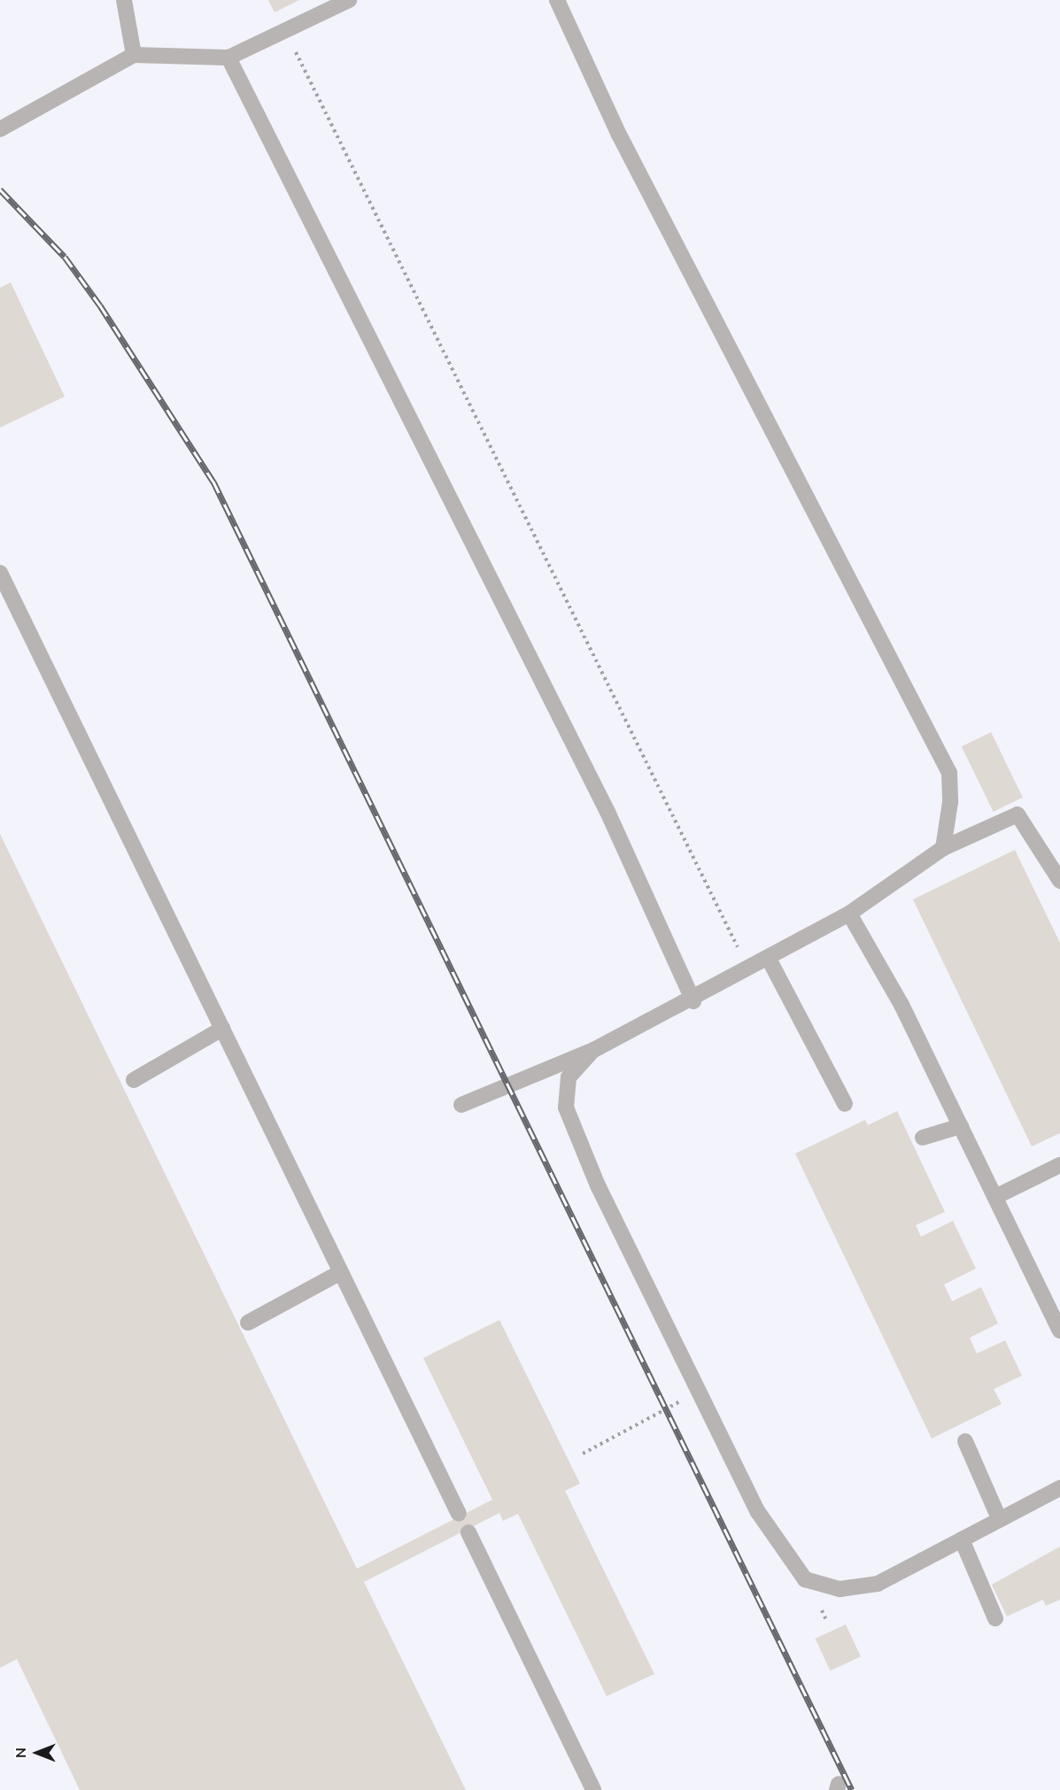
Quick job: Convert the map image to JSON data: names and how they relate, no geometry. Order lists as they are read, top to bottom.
{
  "north": "left"
}
